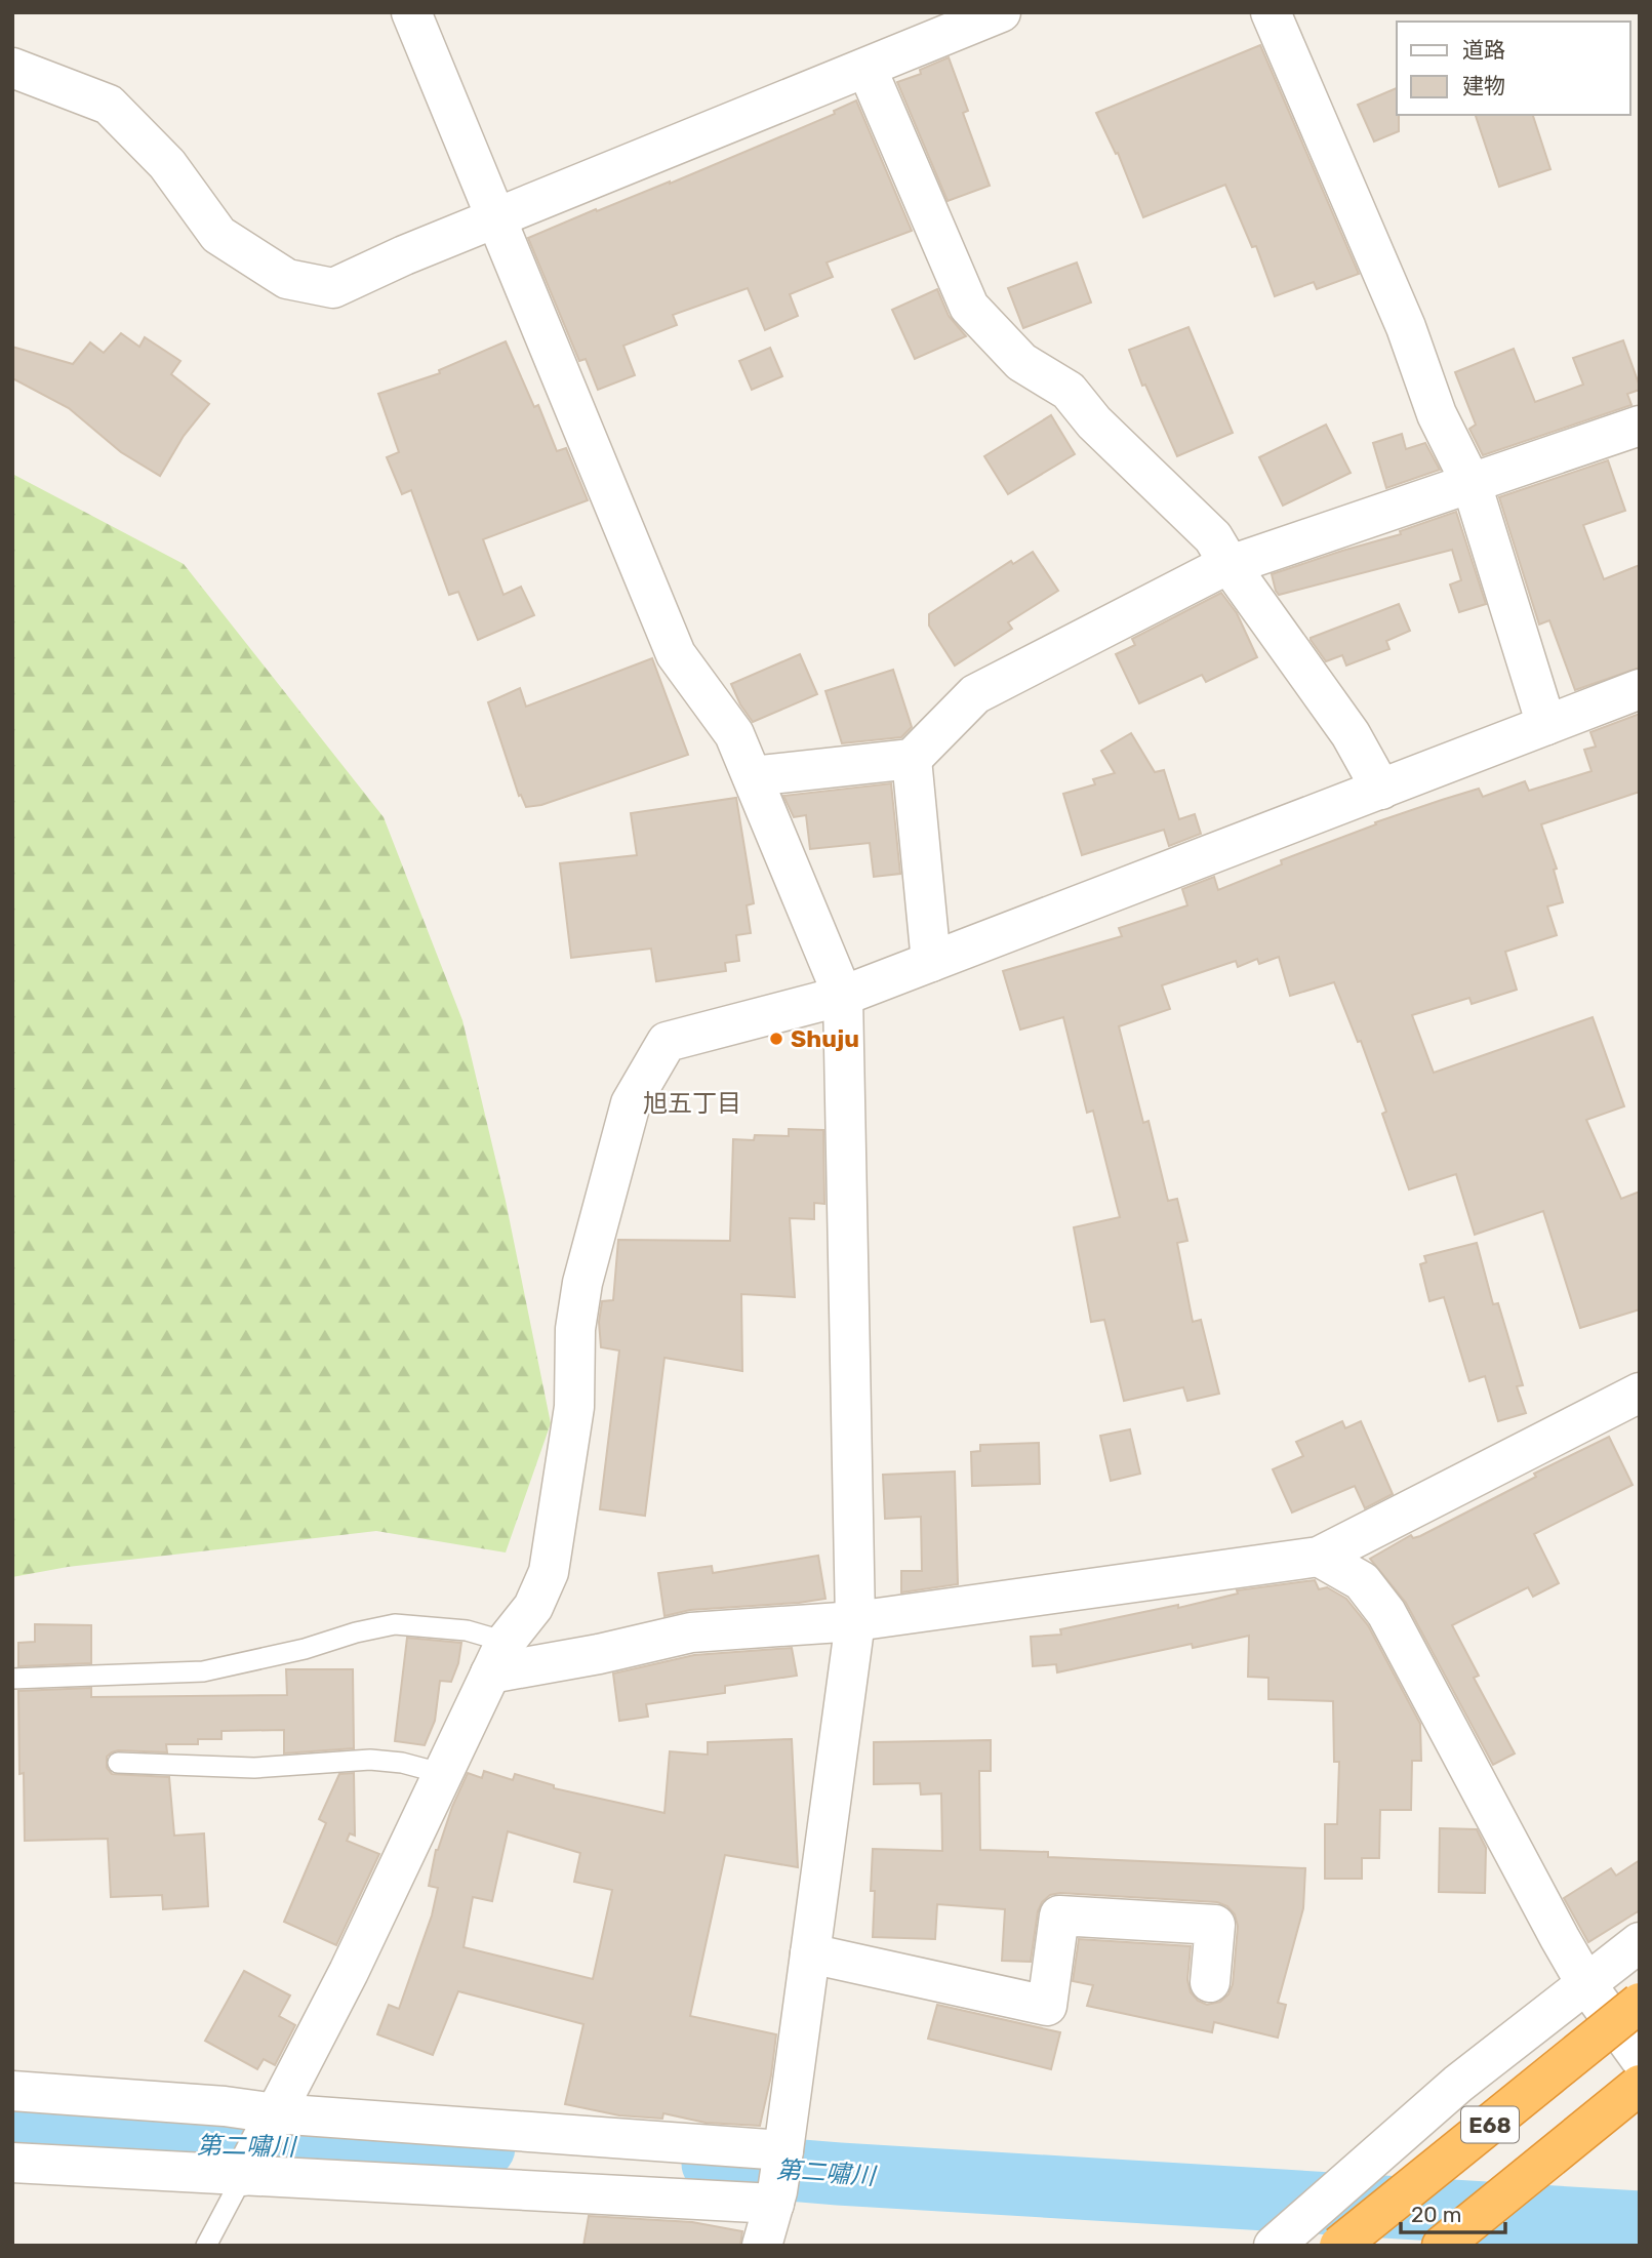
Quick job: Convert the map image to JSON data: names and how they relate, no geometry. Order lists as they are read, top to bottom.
{
  "streets": {
    "highway": ["E68"]
  },
  "districts": ["旭五丁目"],
  "water": ["第二嘯川"],
  "places": ["Shuju"],
  "legend": ["道路", "建物"],
  "scale_bar": "20 m"
}
